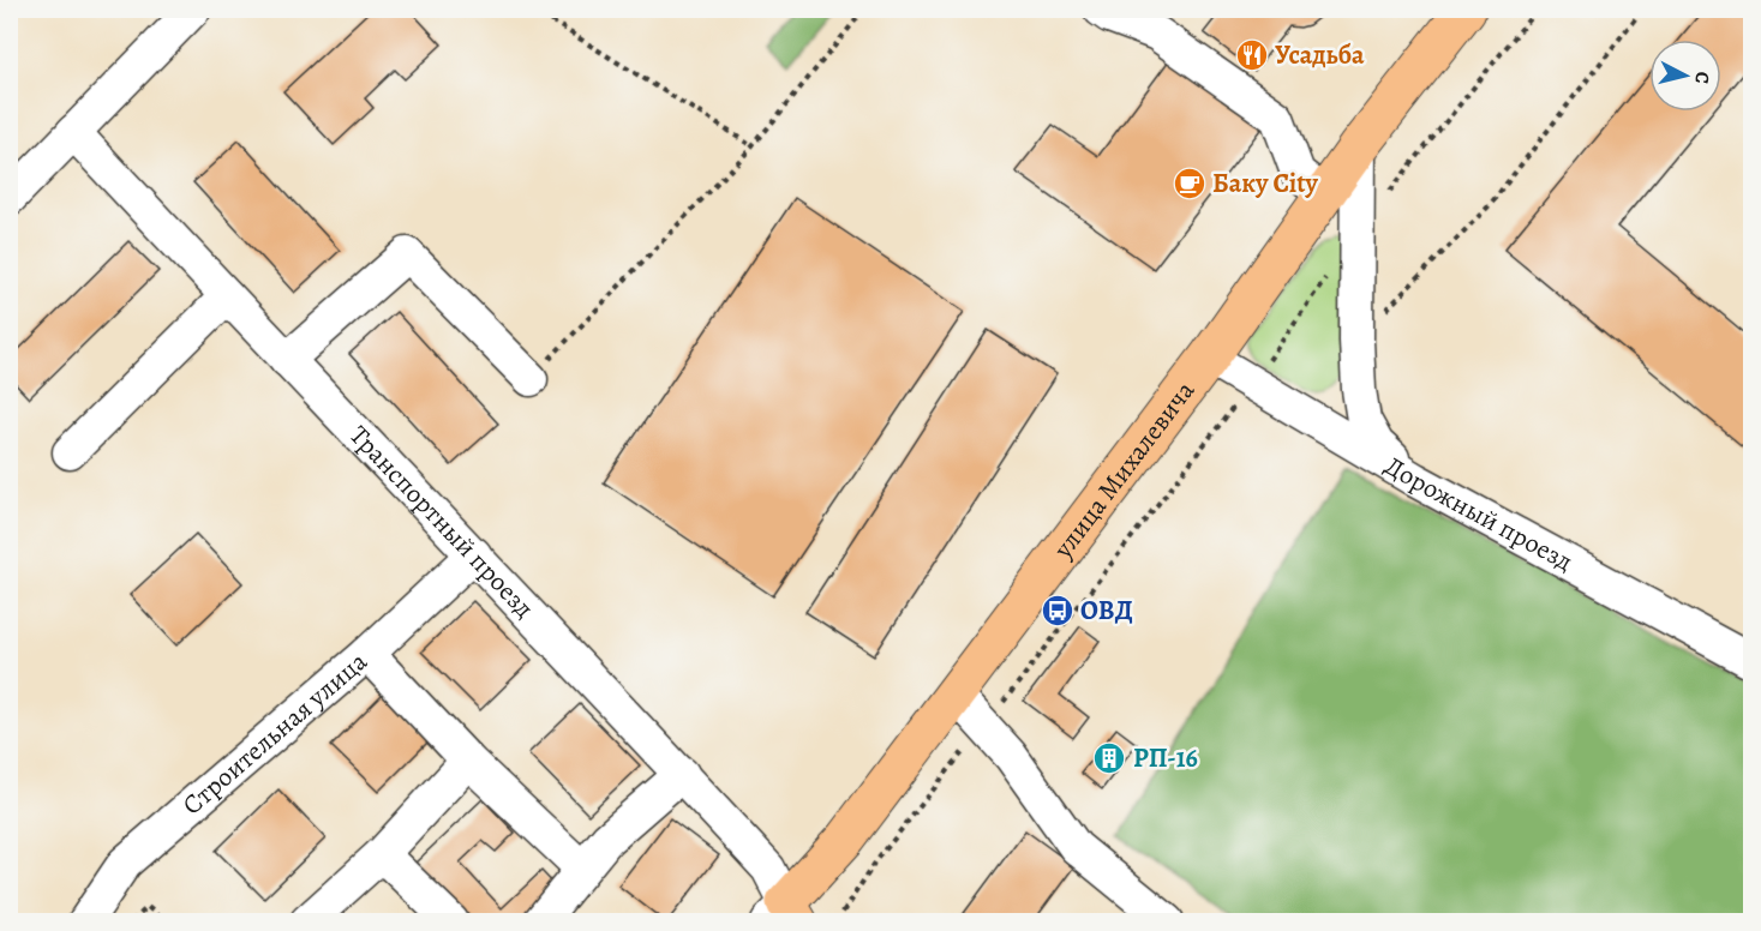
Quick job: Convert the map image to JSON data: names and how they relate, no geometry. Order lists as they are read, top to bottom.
{
  "streets": {
    "main road": ["улица Михалевича"],
    "street": ["Дорожный проезд", "Транспортный проезд", "Строительная улица"]
  },
  "crossings": [
    ["улица Михалевича", "Дорожный проезд"],
    ["улица Михалевича", "Транспортный проезд"],
    ["Транспортный проезд", "Строительная улица"]
  ],
  "places": {
    "restaurant": ["Усадьба"],
    "cafe": ["Баку City"],
    "bus stop": ["ОВД"],
    "building": ["РП-16"]
  },
  "north": "right"
}
